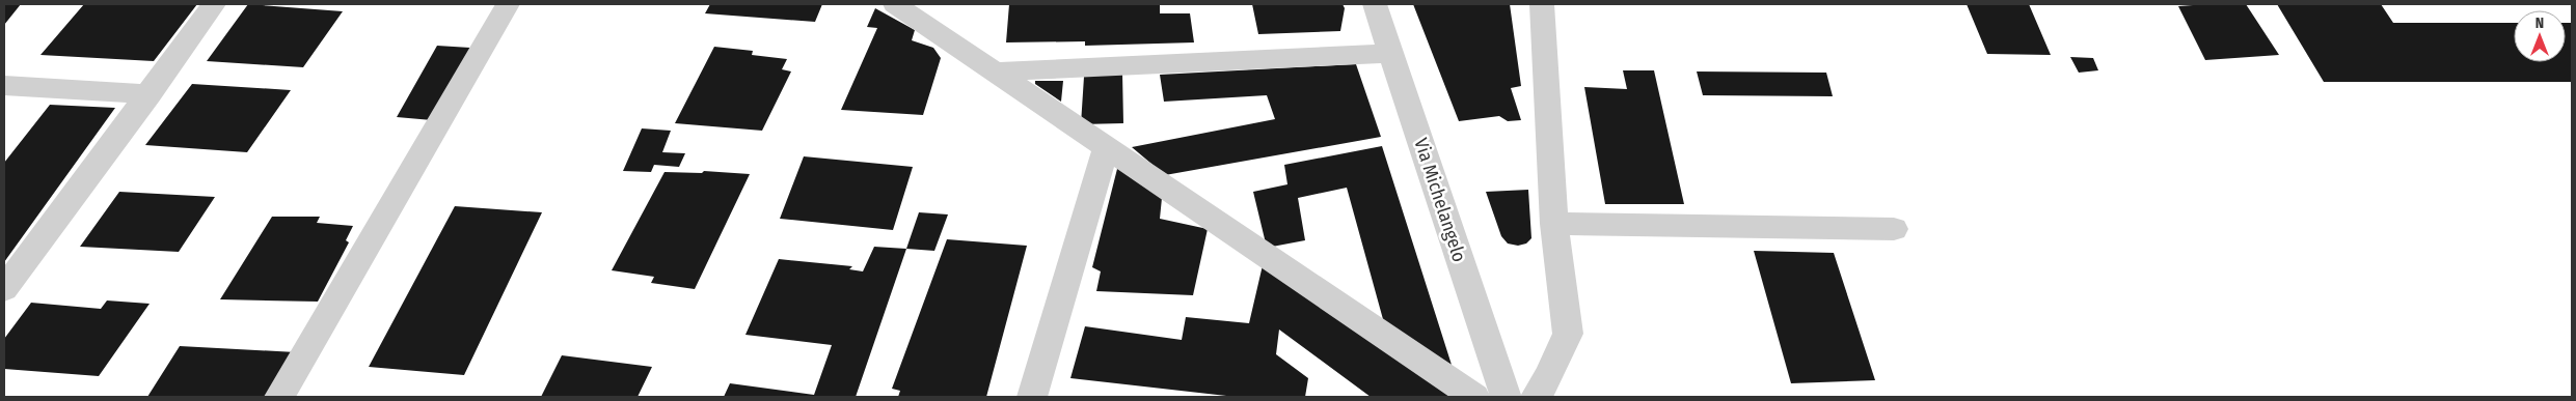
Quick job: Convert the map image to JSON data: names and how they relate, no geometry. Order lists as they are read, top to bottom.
{
  "streets": {
    "street": ["Via Michelangelo"]
  },
  "north": "top"
}
